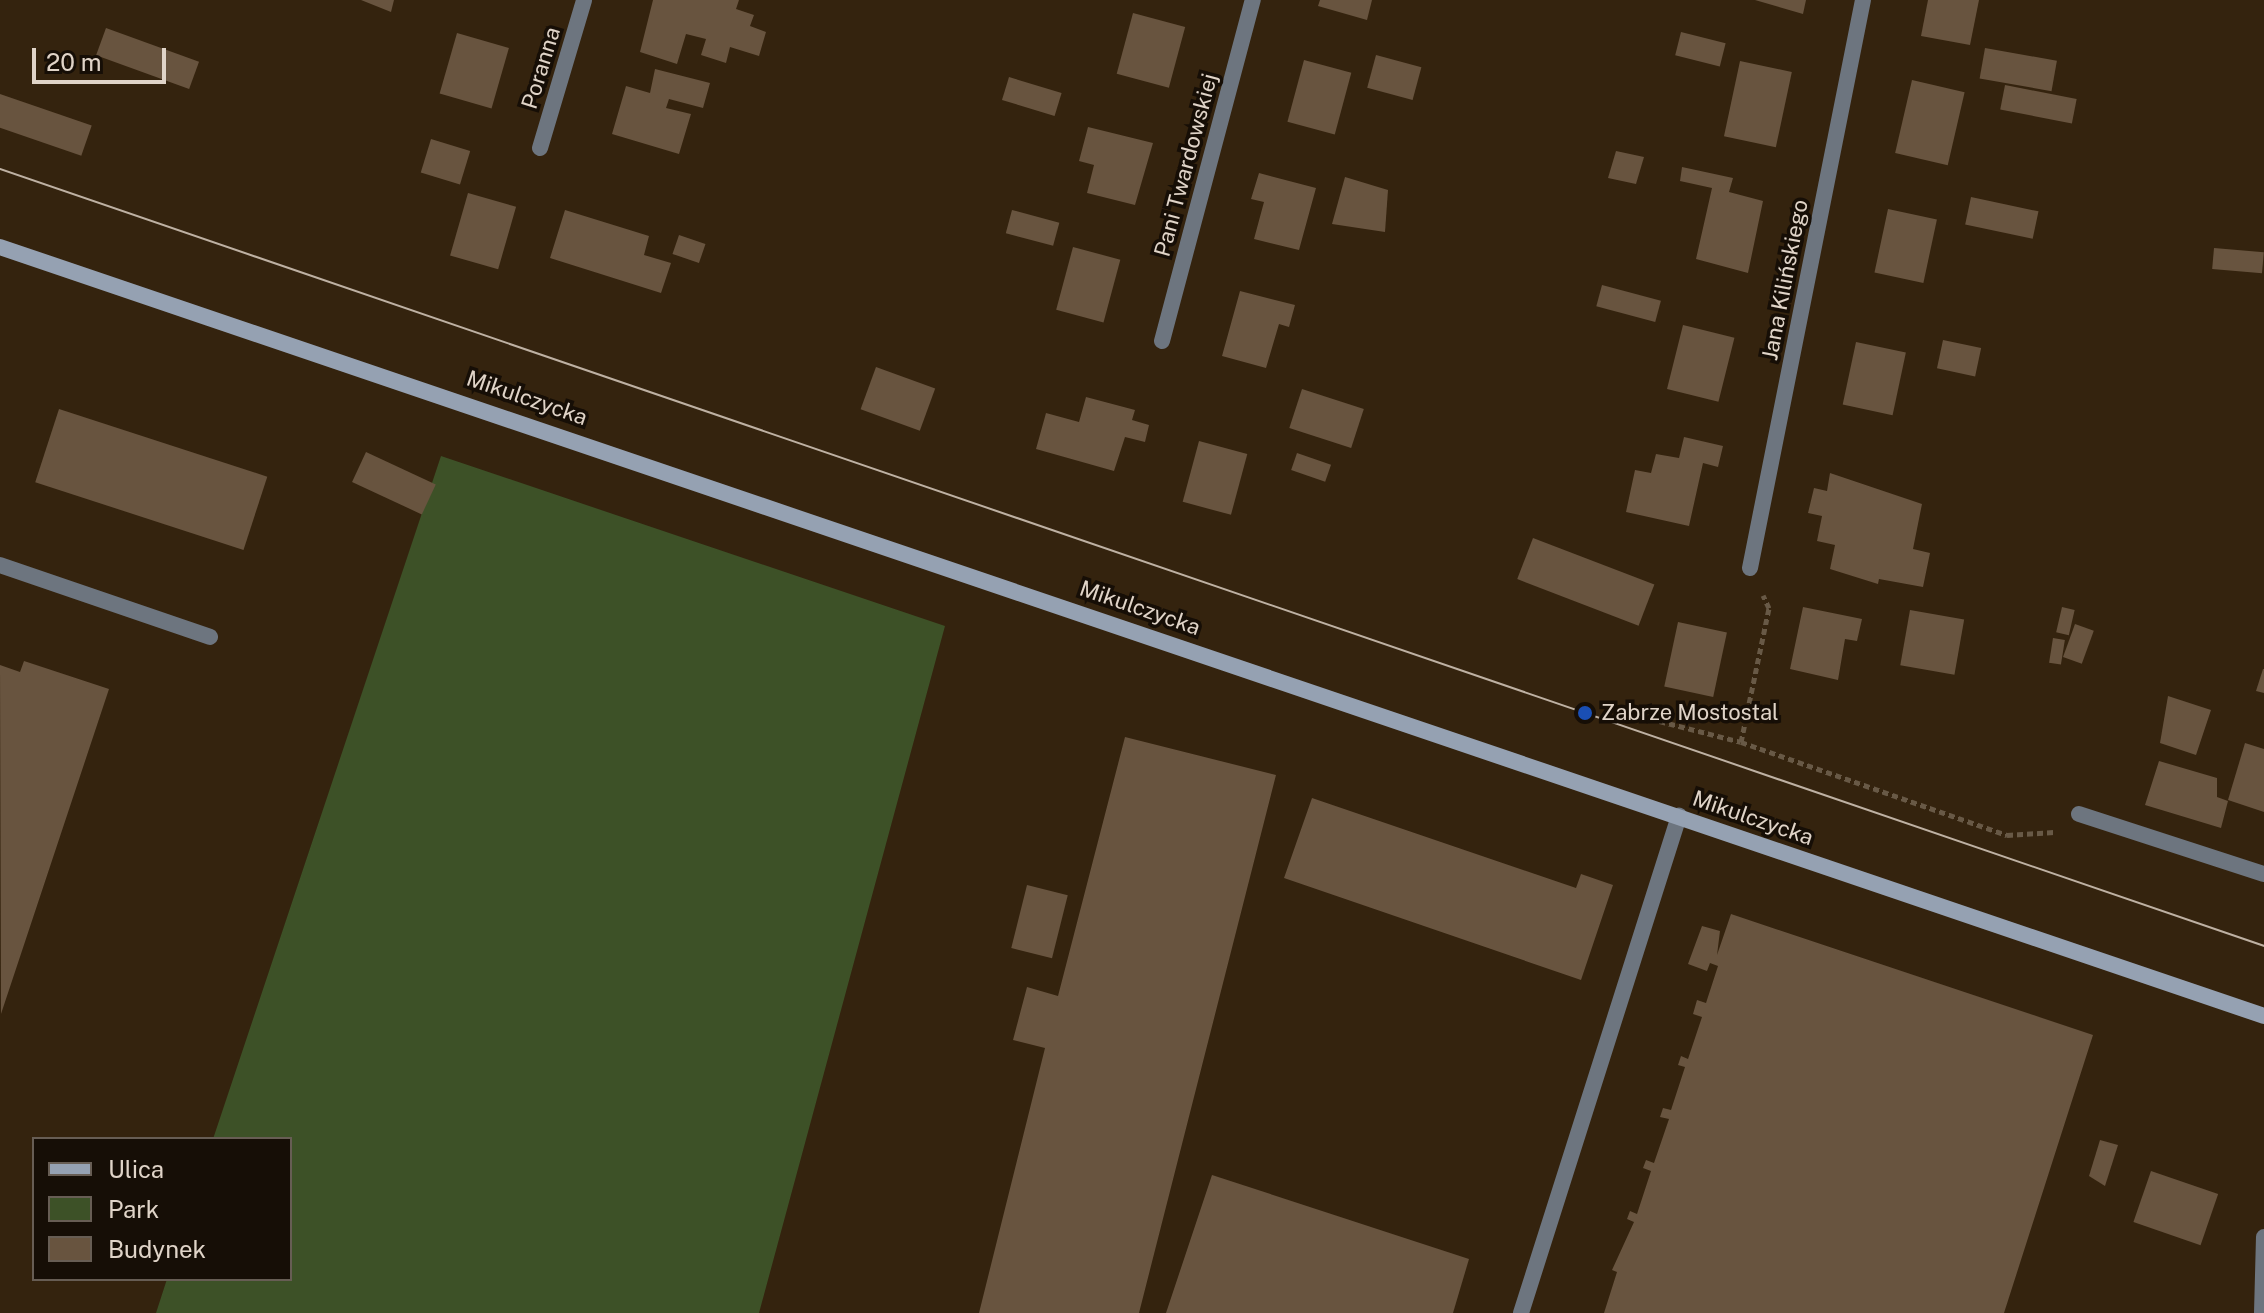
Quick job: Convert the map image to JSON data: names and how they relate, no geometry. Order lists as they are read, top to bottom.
{
  "streets": {
    "main road": ["Mikulczycka"],
    "street": ["Poranna", "Pani Twardowskiej", "Jana Kilińskiego"]
  },
  "places": ["Zabrze Mostostal"],
  "legend": ["Ulica", "Park", "Budynek"],
  "scale_bar": "20 m"
}
